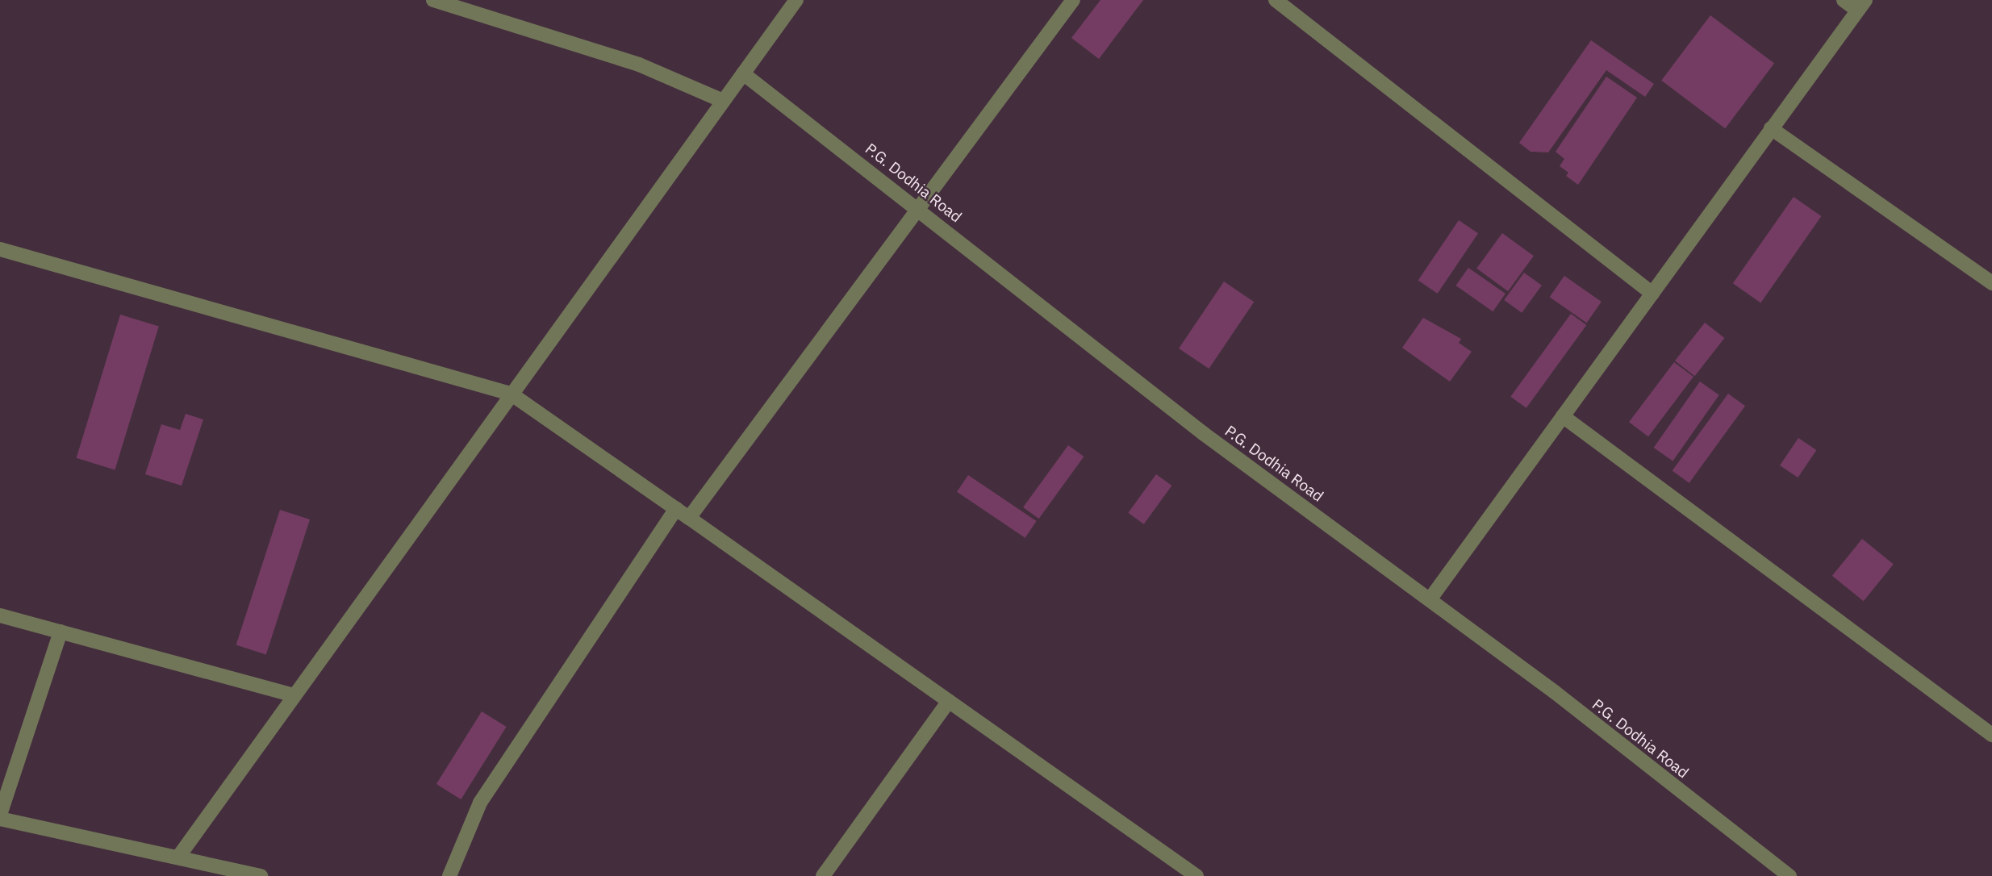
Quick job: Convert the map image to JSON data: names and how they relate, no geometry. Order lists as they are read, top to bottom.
{
  "streets": {
    "street": ["P.G. Dodhia Road"]
  }
}
